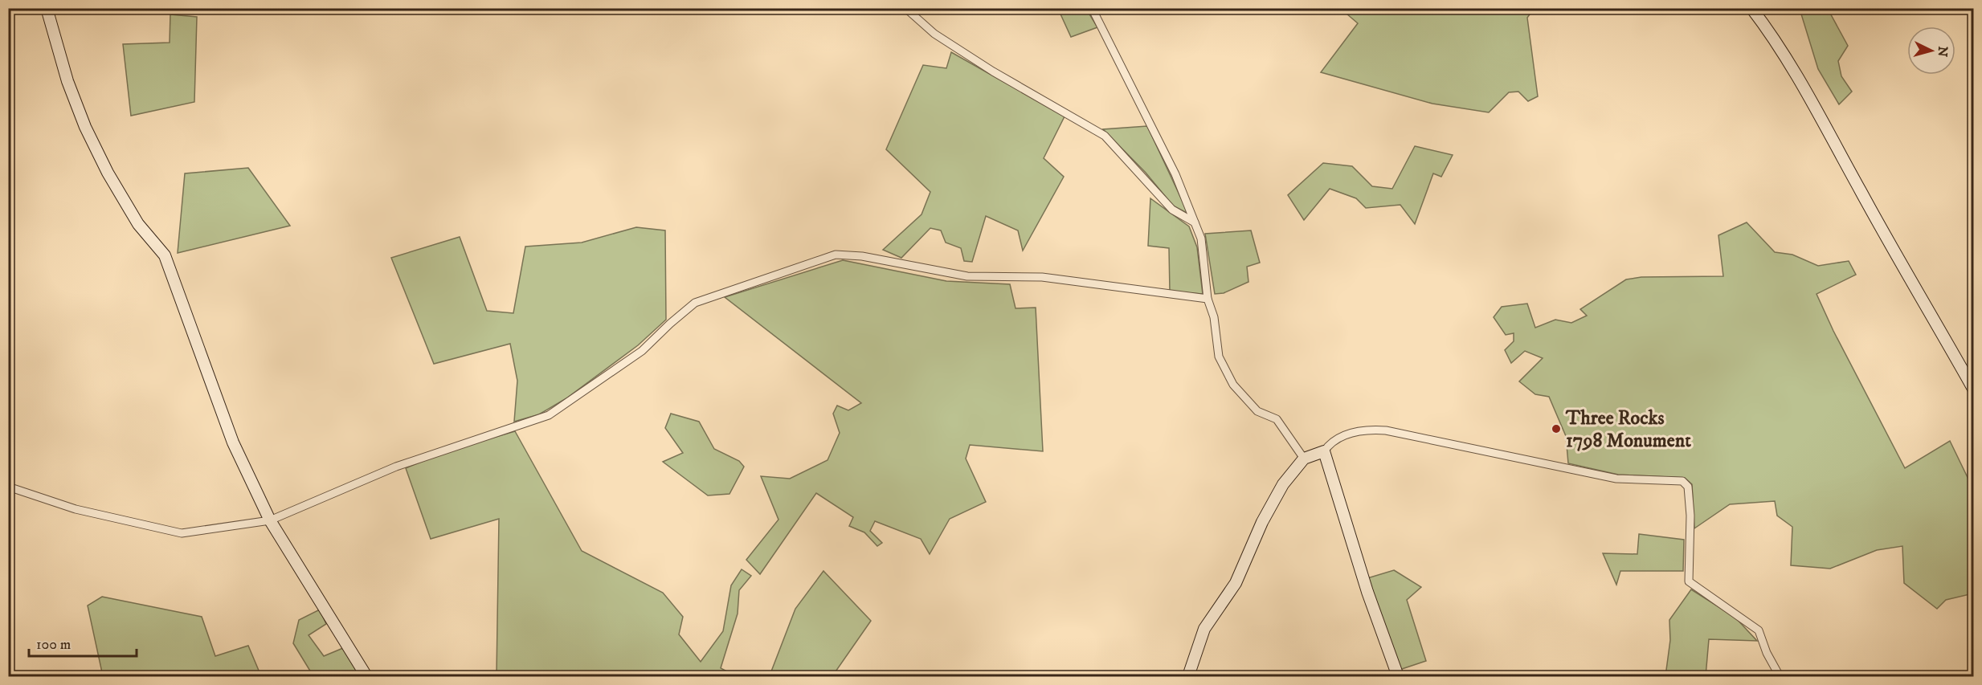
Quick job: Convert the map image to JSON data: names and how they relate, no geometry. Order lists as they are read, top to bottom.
{
  "places": ["Three Rocks 1798 Monument"],
  "scale_bar": "100 m",
  "north": "right"
}
